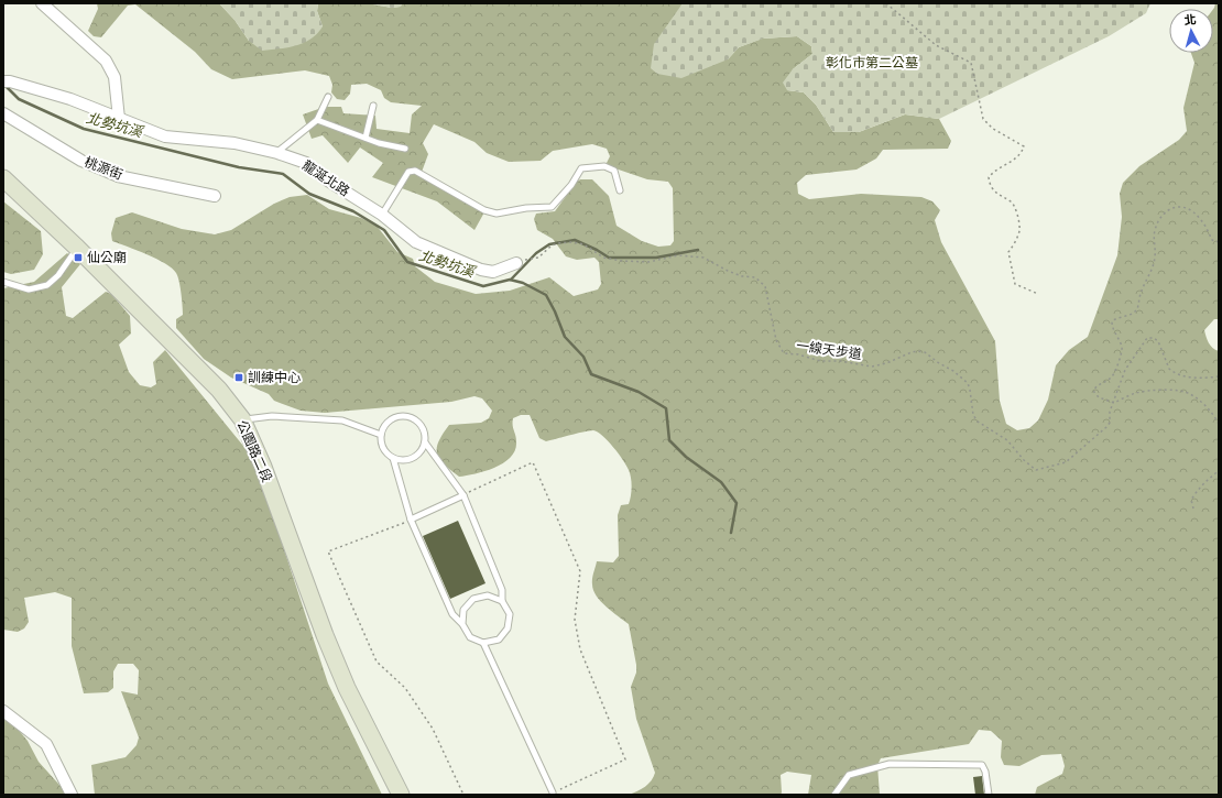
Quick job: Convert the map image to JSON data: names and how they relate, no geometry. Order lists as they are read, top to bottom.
{
  "streets": {
    "main road": ["公園路二段"],
    "street": ["桃源街", "龍涎北路"],
    "path": ["一線天步道"]
  },
  "crossings": [
    ["龍涎北路", "一線天步道"]
  ],
  "water": ["北勢坑溪"],
  "parks": ["彰化市第二公墓"],
  "places": {
    "transit": ["仙公廟", "訓練中心"]
  },
  "north": "top"
}
